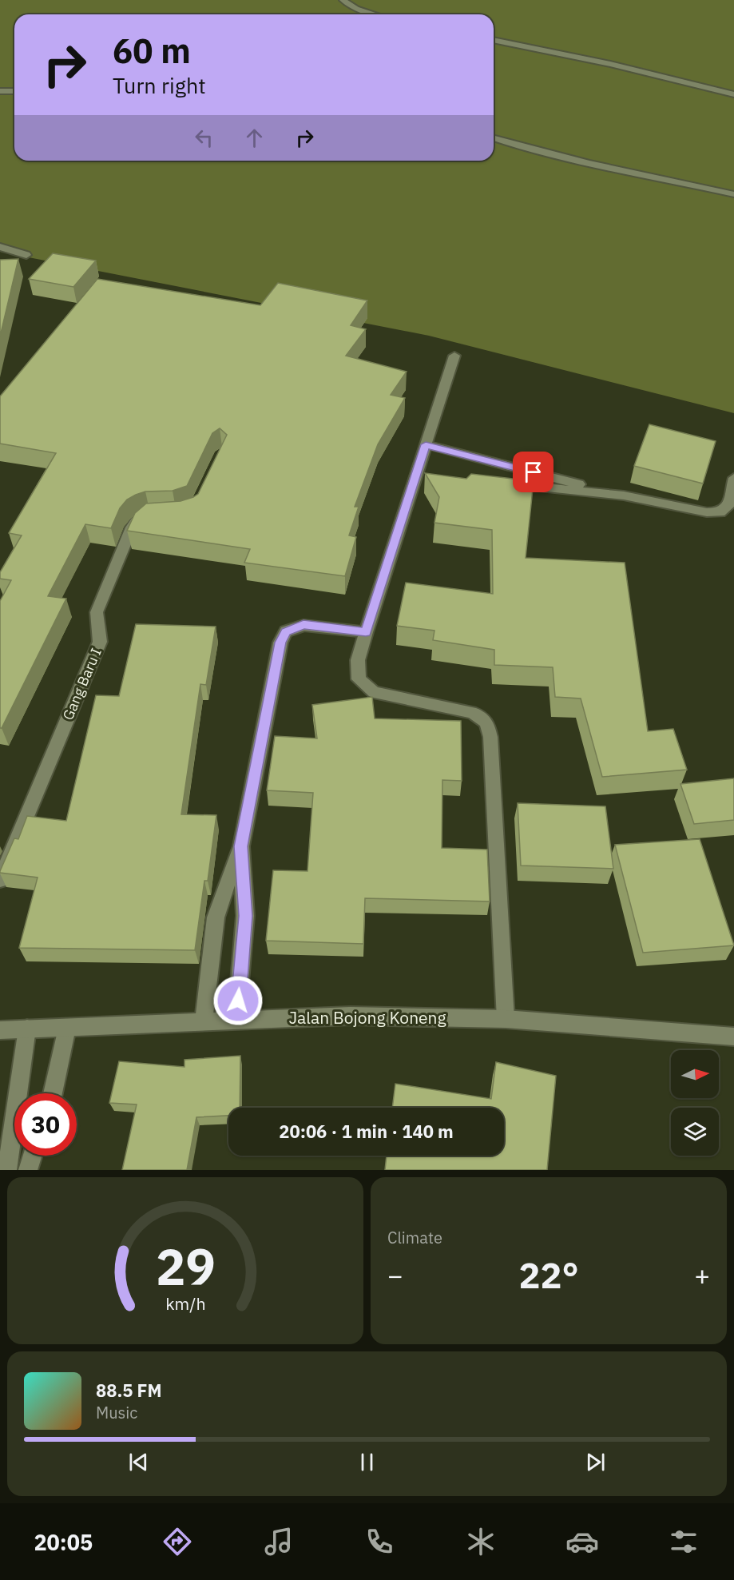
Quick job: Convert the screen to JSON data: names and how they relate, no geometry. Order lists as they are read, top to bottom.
{
  "streets": {
    "street": ["Gang Baru I", "Jalan Bojong Koneng"]
  },
  "north": "right",
  "page": {
    "turn": ["60 m", "Turn right"],
    "limit": "30",
    "trip": "20:06 · 1 min · 140 m",
    "tile": "Climate",
    "heat": ["−", "22°", "+"],
    "song": ["88.5 FM", "Music"],
    "tabs": "20:05",
    "gauge": ["29", "km/h"]
  }
}
